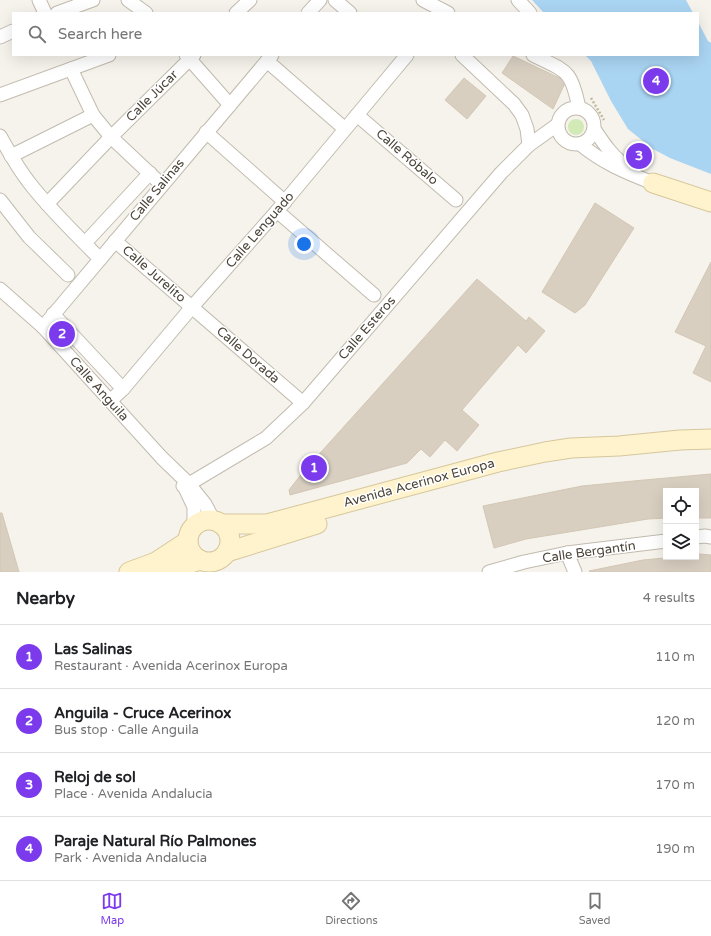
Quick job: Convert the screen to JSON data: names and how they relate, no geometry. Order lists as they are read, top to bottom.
{
  "streets": {
    "street": [
      "Calle Júcar",
      "Calle Róbalo",
      "Calle Salinas",
      "Calle Lenguado",
      "Calle Jurelito",
      "Calle Esteros",
      "Calle Dorada",
      "Calle Anguila",
      "Avenida Acerinox Europa",
      "Calle Bergantín"
    ]
  },
  "crossings": [
    ["Calle Róbalo", "Calle Lenguado"],
    ["Calle Salinas", "Calle Jurelito"],
    ["Calle Salinas", "Calle Anguila"],
    ["Calle Lenguado", "Calle Jurelito"],
    ["Calle Lenguado", "Calle Dorada"],
    ["Calle Lenguado", "Calle Anguila"],
    ["Calle Jurelito", "Calle Dorada"],
    ["Calle Esteros", "Calle Dorada"],
    ["Calle Esteros", "Calle Anguila"],
    ["Calle Anguila", "Avenida Acerinox Europa"]
  ],
  "page": {
    "search": "Search here",
    "pins": [
      "4",
      "3",
      "2",
      "1"
    ],
    "heading": ["Nearby", "4 results"],
    "list": [
      {
        "mark": "1",
        "name": "Las Salinas",
        "note": "Restaurant · Avenida Acerinox Europa",
        "value": "110 m"
      },
      {
        "mark": "2",
        "name": "Anguila - Cruce Acerinox",
        "note": "Bus stop · Calle Anguila",
        "value": "120 m"
      },
      {
        "mark": "3",
        "name": "Reloj de sol",
        "note": "Place · Avenida Andalucia",
        "value": "170 m"
      },
      {
        "mark": "4",
        "name": "Paraje Natural Río Palmones",
        "note": "Park · Avenida Andalucia",
        "value": "190 m"
      }
    ],
    "nav": ["Map", "Directions", "Saved"]
  }
}
